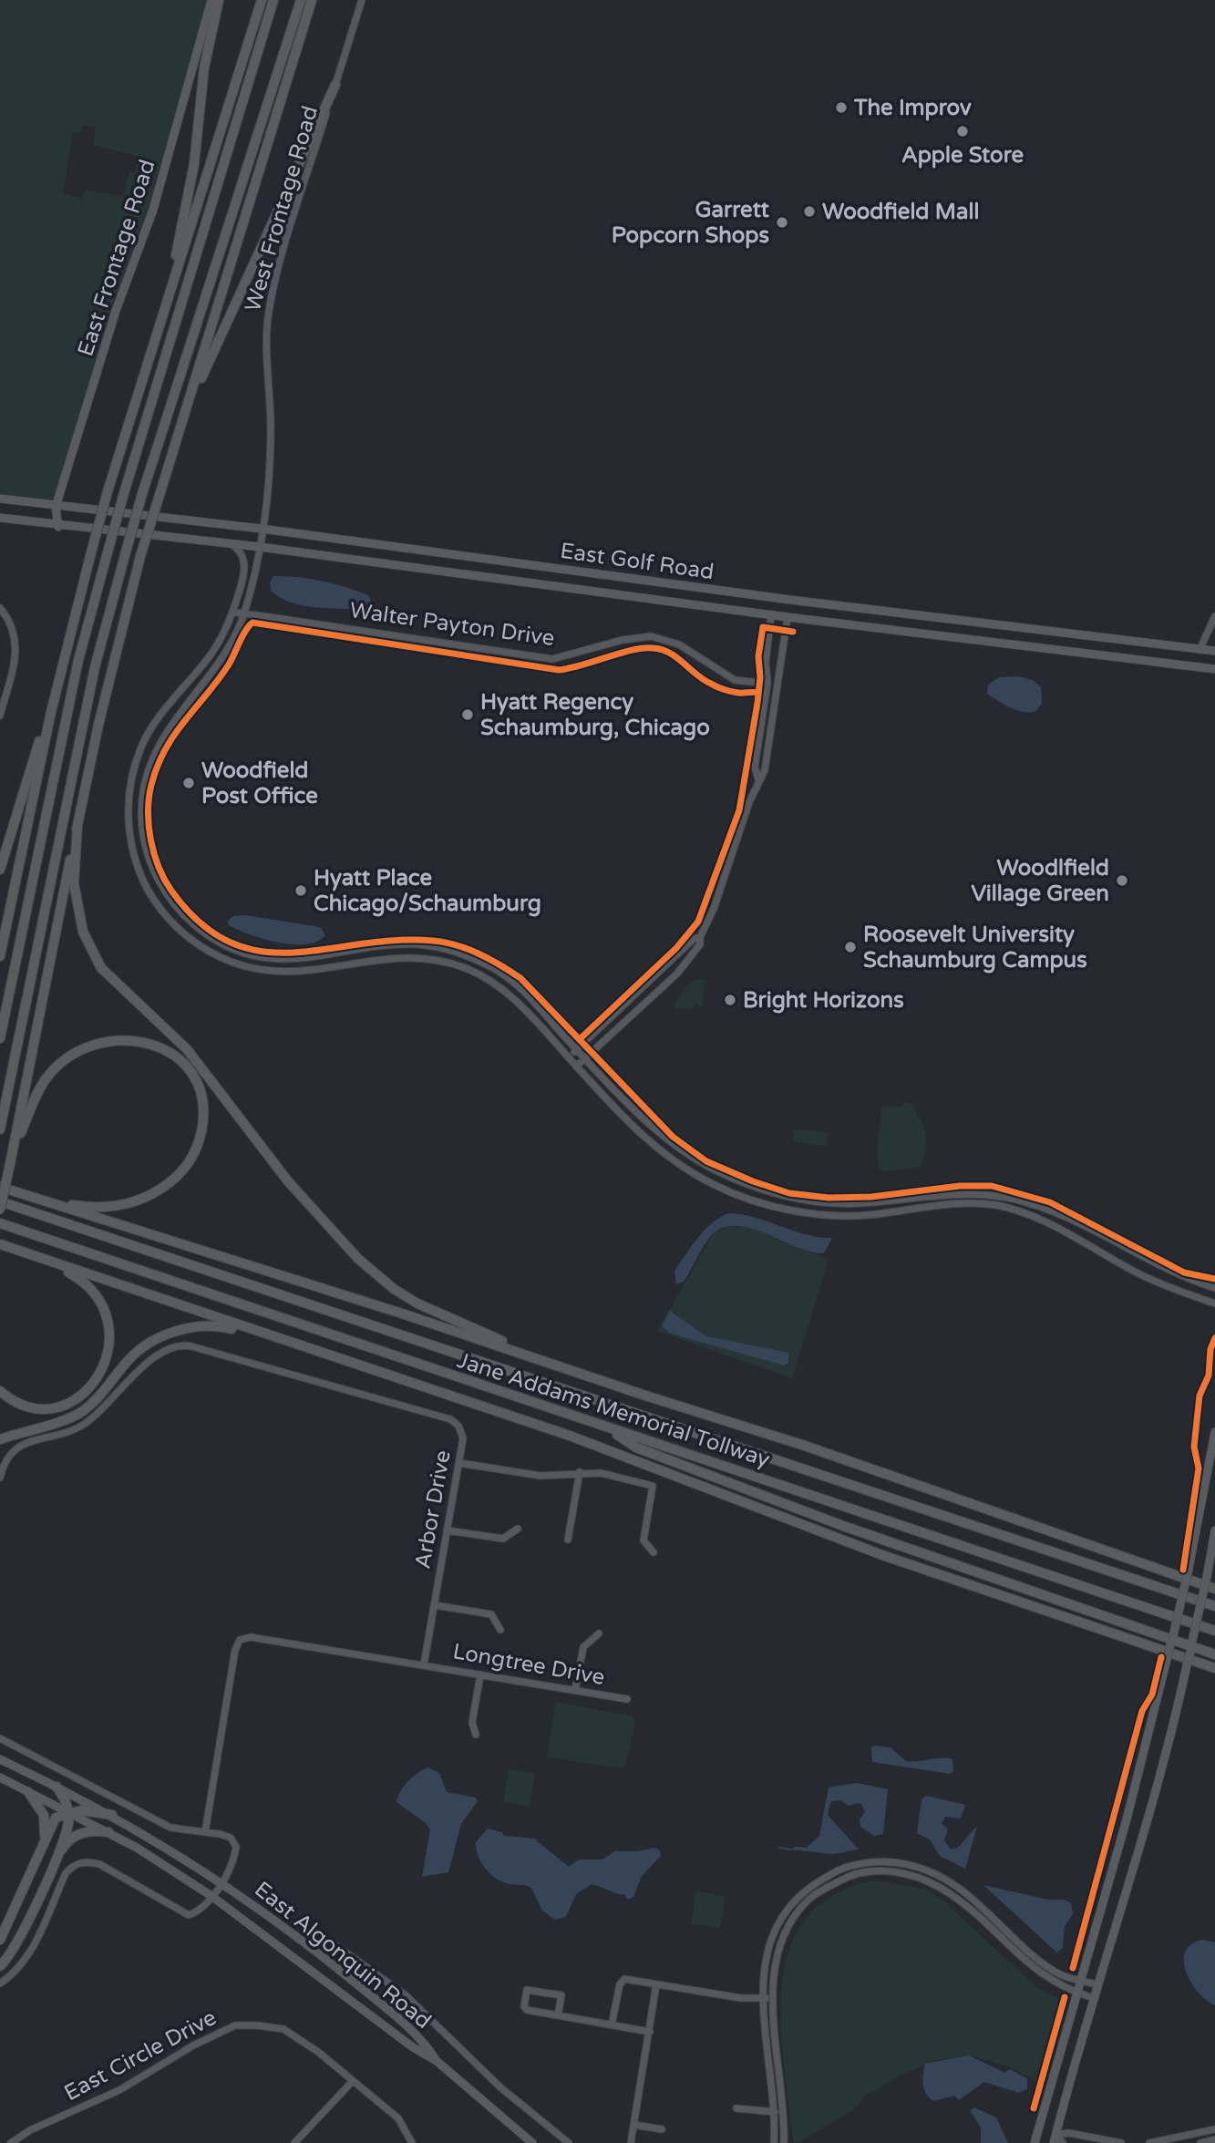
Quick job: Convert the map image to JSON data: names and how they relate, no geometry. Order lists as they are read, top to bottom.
{
  "streets": {
    "highway": ["Jane Addams Memorial Tollway"],
    "main road": ["East Frontage Road", "East Golf Road", "East Algonquin Road"],
    "street": [
      "West Frontage Road",
      "Walter Payton Drive",
      "Arbor Drive",
      "Longtree Drive",
      "East Circle Drive"
    ]
  },
  "crossings": [
    ["West Frontage Road", "East Golf Road"],
    ["West Frontage Road", "Walter Payton Drive"],
    ["East Frontage Road", "East Golf Road"],
    ["Arbor Drive", "Longtree Drive"]
  ],
  "places": [
    "The Improv",
    "Apple Store",
    "Woodfield Mall",
    "Garrett Popcorn Shops",
    "Hyatt Regency Schaumburg, Chicago",
    "Woodfield Post Office",
    "Woodlfield Village Green",
    "Hyatt Place Chicago/Schaumburg",
    "Roosevelt University Schaumburg Campus",
    "Bright Horizons"
  ]
}
